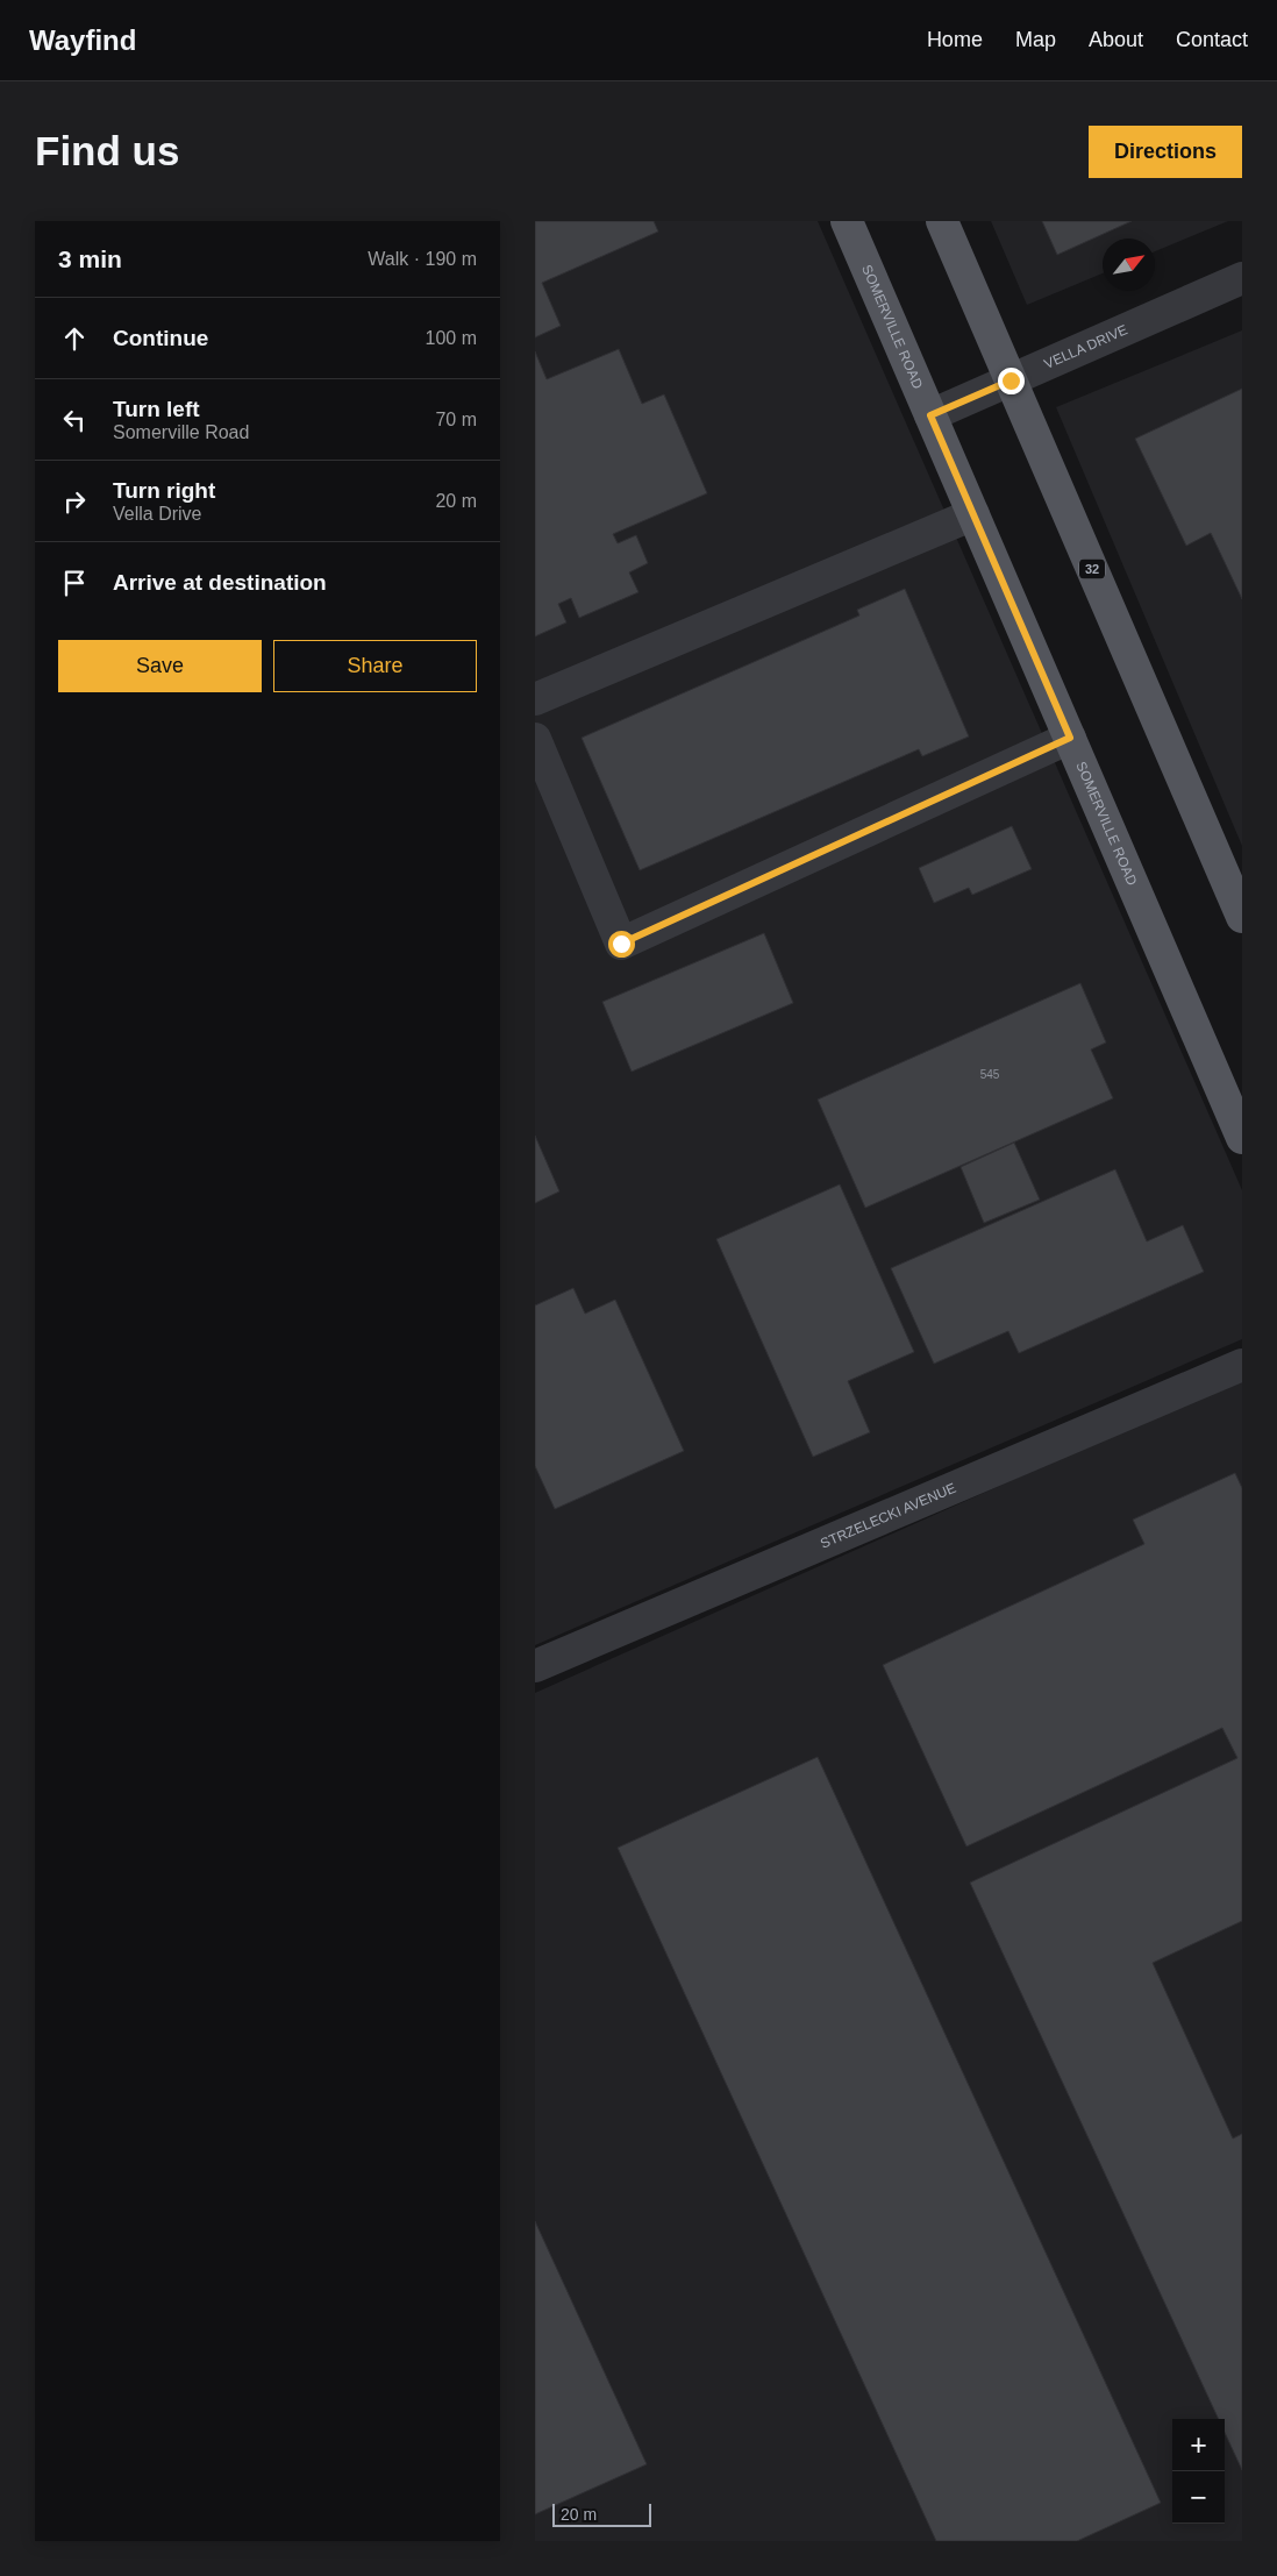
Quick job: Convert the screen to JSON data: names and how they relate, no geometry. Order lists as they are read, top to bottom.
{
  "streets": {
    "main road": ["SOMERVILLE ROAD", "32"],
    "street": ["VELLA DRIVE", "STRZELECKI AVENUE"]
  },
  "crossings": [
    ["SOMERVILLE ROAD", "VELLA DRIVE"],
    ["VELLA DRIVE", "32"]
  ],
  "house_numbers": ["545"],
  "scale_bar": "20 m",
  "north": "top right",
  "page": {
    "header": "Wayfind",
    "nav": [
      "Home",
      "Map",
      "About",
      "Contact"
    ],
    "buttons": [
      "Directions",
      ["Save", "Share"]
    ],
    "title": "Find us",
    "heading": ["3 min", "Walk · 190 m"],
    "list": [
      ["Continue", "100 m"],
      ["Turn left", "Somerville Road", "70 m"],
      ["Turn right", "Vella Drive", "20 m"],
      "Arrive at destination"
    ],
    "map_buttons": ["+", "−"],
    "scale": "20 m"
  }
}
